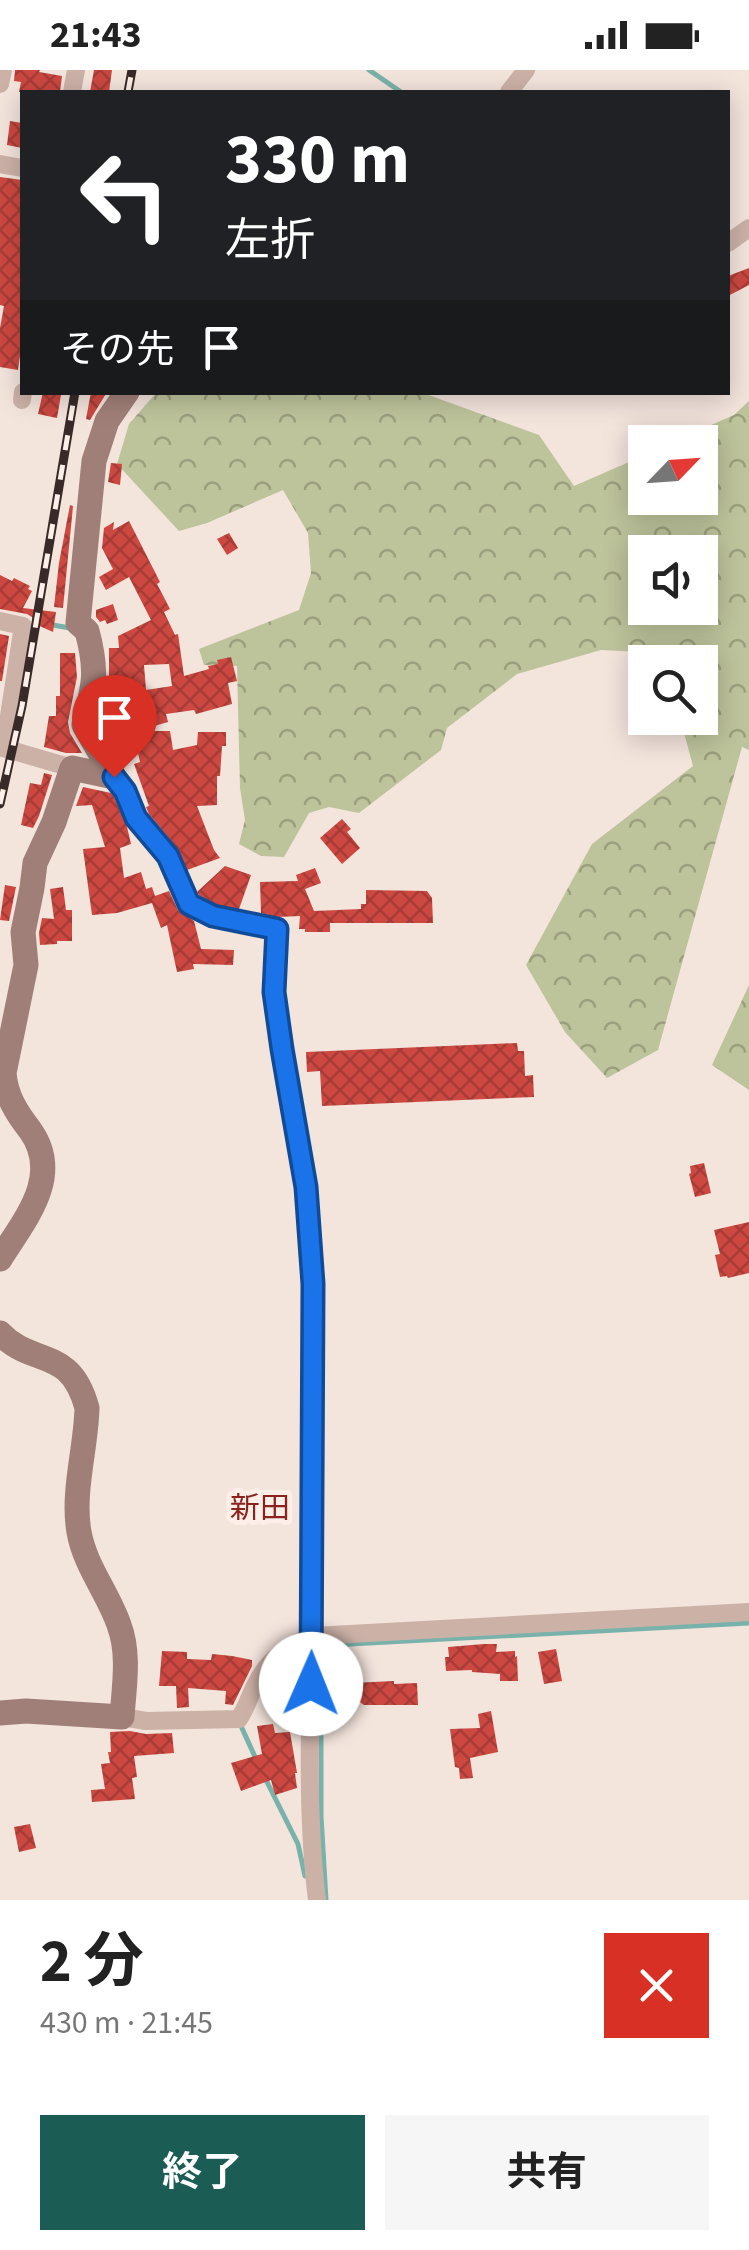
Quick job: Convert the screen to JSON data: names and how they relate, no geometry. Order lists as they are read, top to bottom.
{
  "districts": ["新田"],
  "north": "top right",
  "page": {
    "status": "21:43",
    "turn": ["330 m", "左折"],
    "then": "その先",
    "heading": ["2 分", "430 m · 21:45"],
    "buttons": ["終了", "共有"]
  }
}
